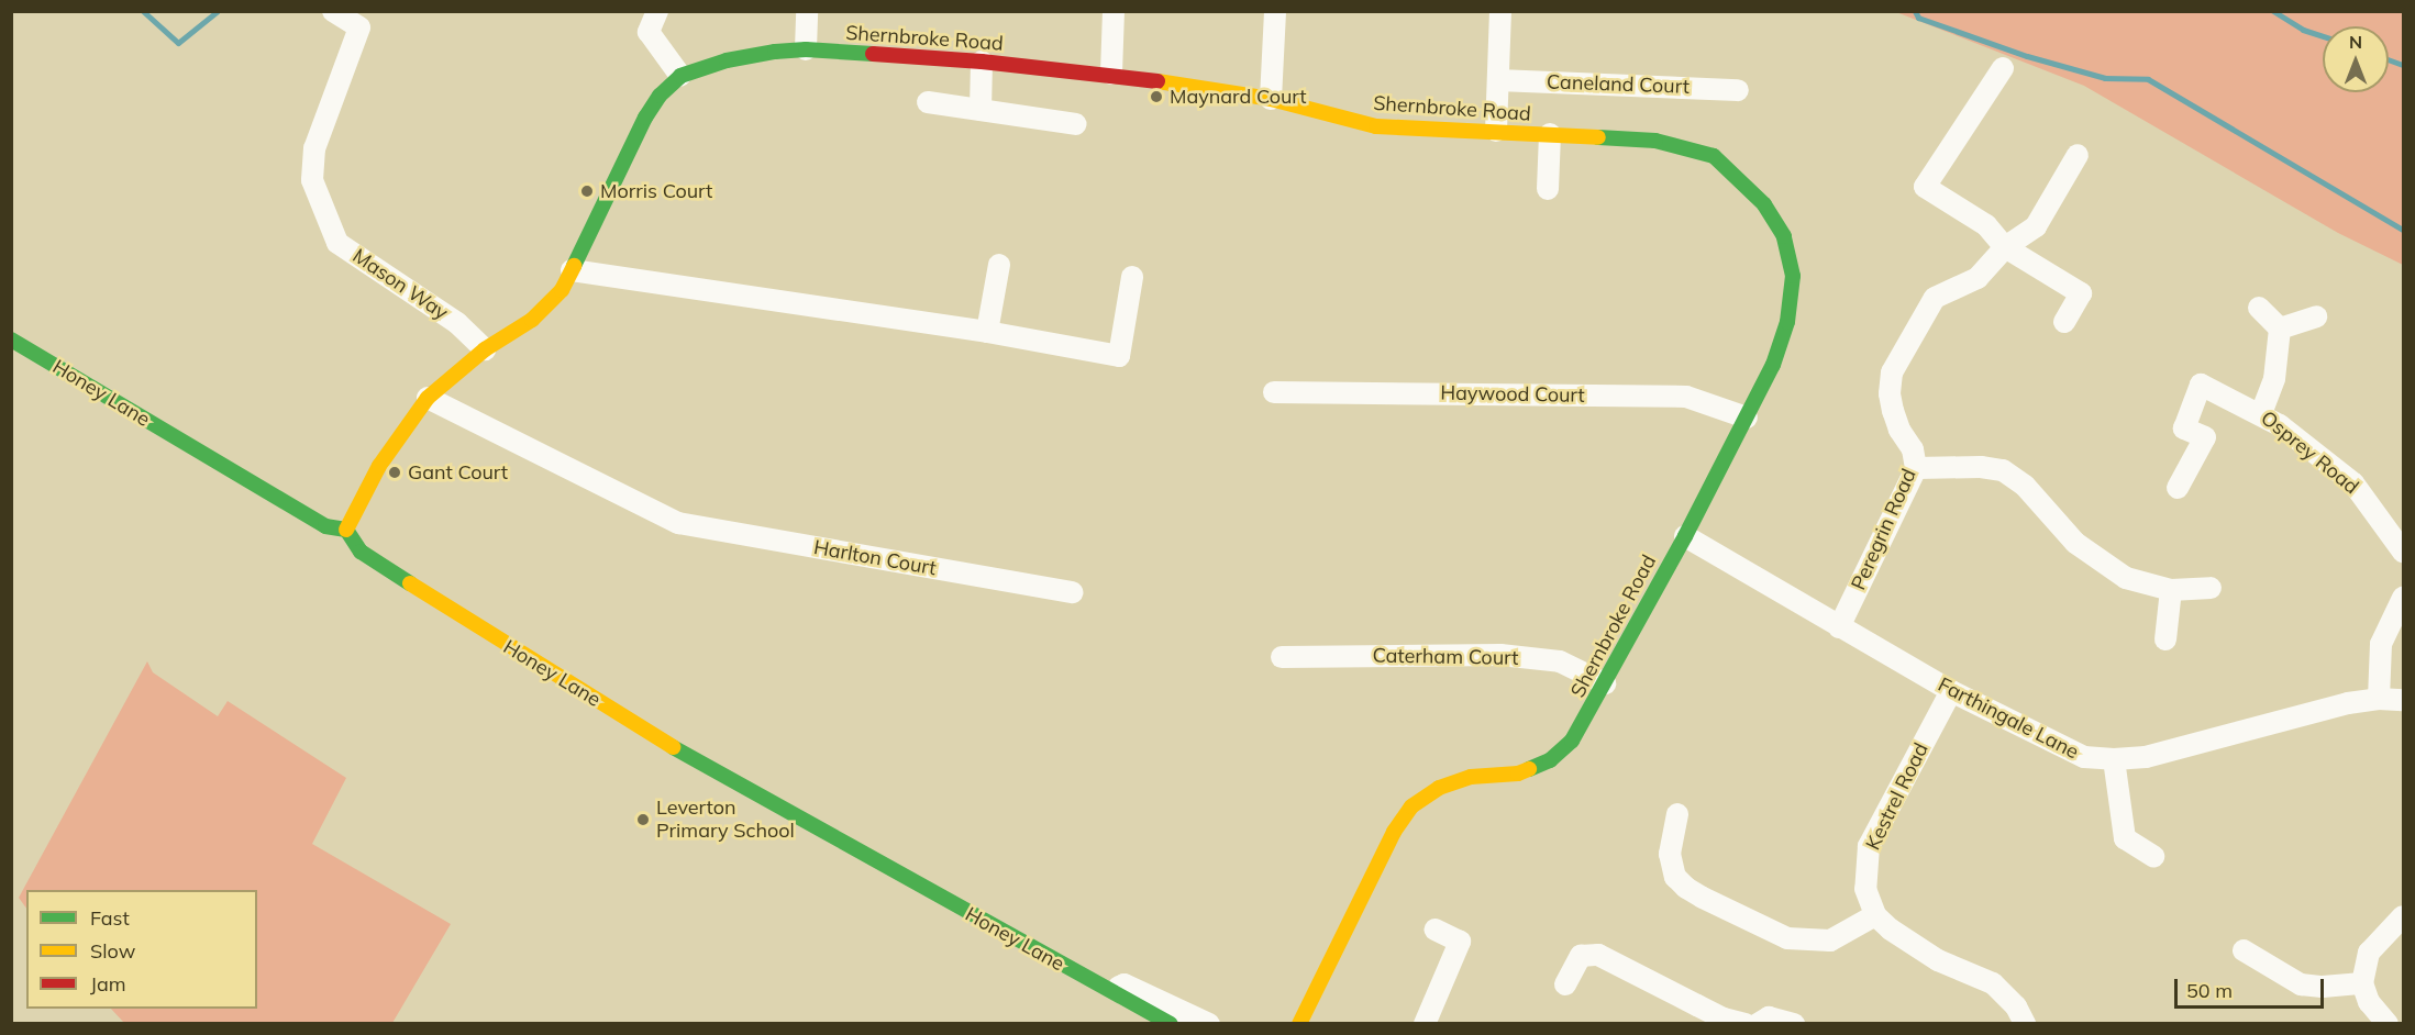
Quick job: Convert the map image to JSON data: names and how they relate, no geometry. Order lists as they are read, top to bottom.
{
  "streets": {
    "street": [
      "Shernbroke Road",
      "Caneland Court",
      "Mason Way",
      "Honey Lane",
      "Haywood Court",
      "Osprey Road",
      "Peregrin Road",
      "Harlton Court",
      "Caterham Court",
      "Farthingale Lane",
      "Kestrel Road"
    ]
  },
  "crossings": [
    ["Shernbroke Road", "Mason Way"],
    ["Shernbroke Road", "Honey Lane"],
    ["Shernbroke Road", "Haywood Court"],
    ["Shernbroke Road", "Harlton Court"],
    ["Shernbroke Road", "Caterham Court"],
    ["Shernbroke Road", "Farthingale Lane"],
    ["Peregrin Road", "Farthingale Lane"],
    ["Farthingale Lane", "Kestrel Road"]
  ],
  "places": [
    "Maynard Court",
    "Morris Court",
    "Gant Court",
    "Leverton Primary School"
  ],
  "legend": ["Fast", "Slow", "Jam"],
  "scale_bar": "50 m",
  "north": "top"
}
